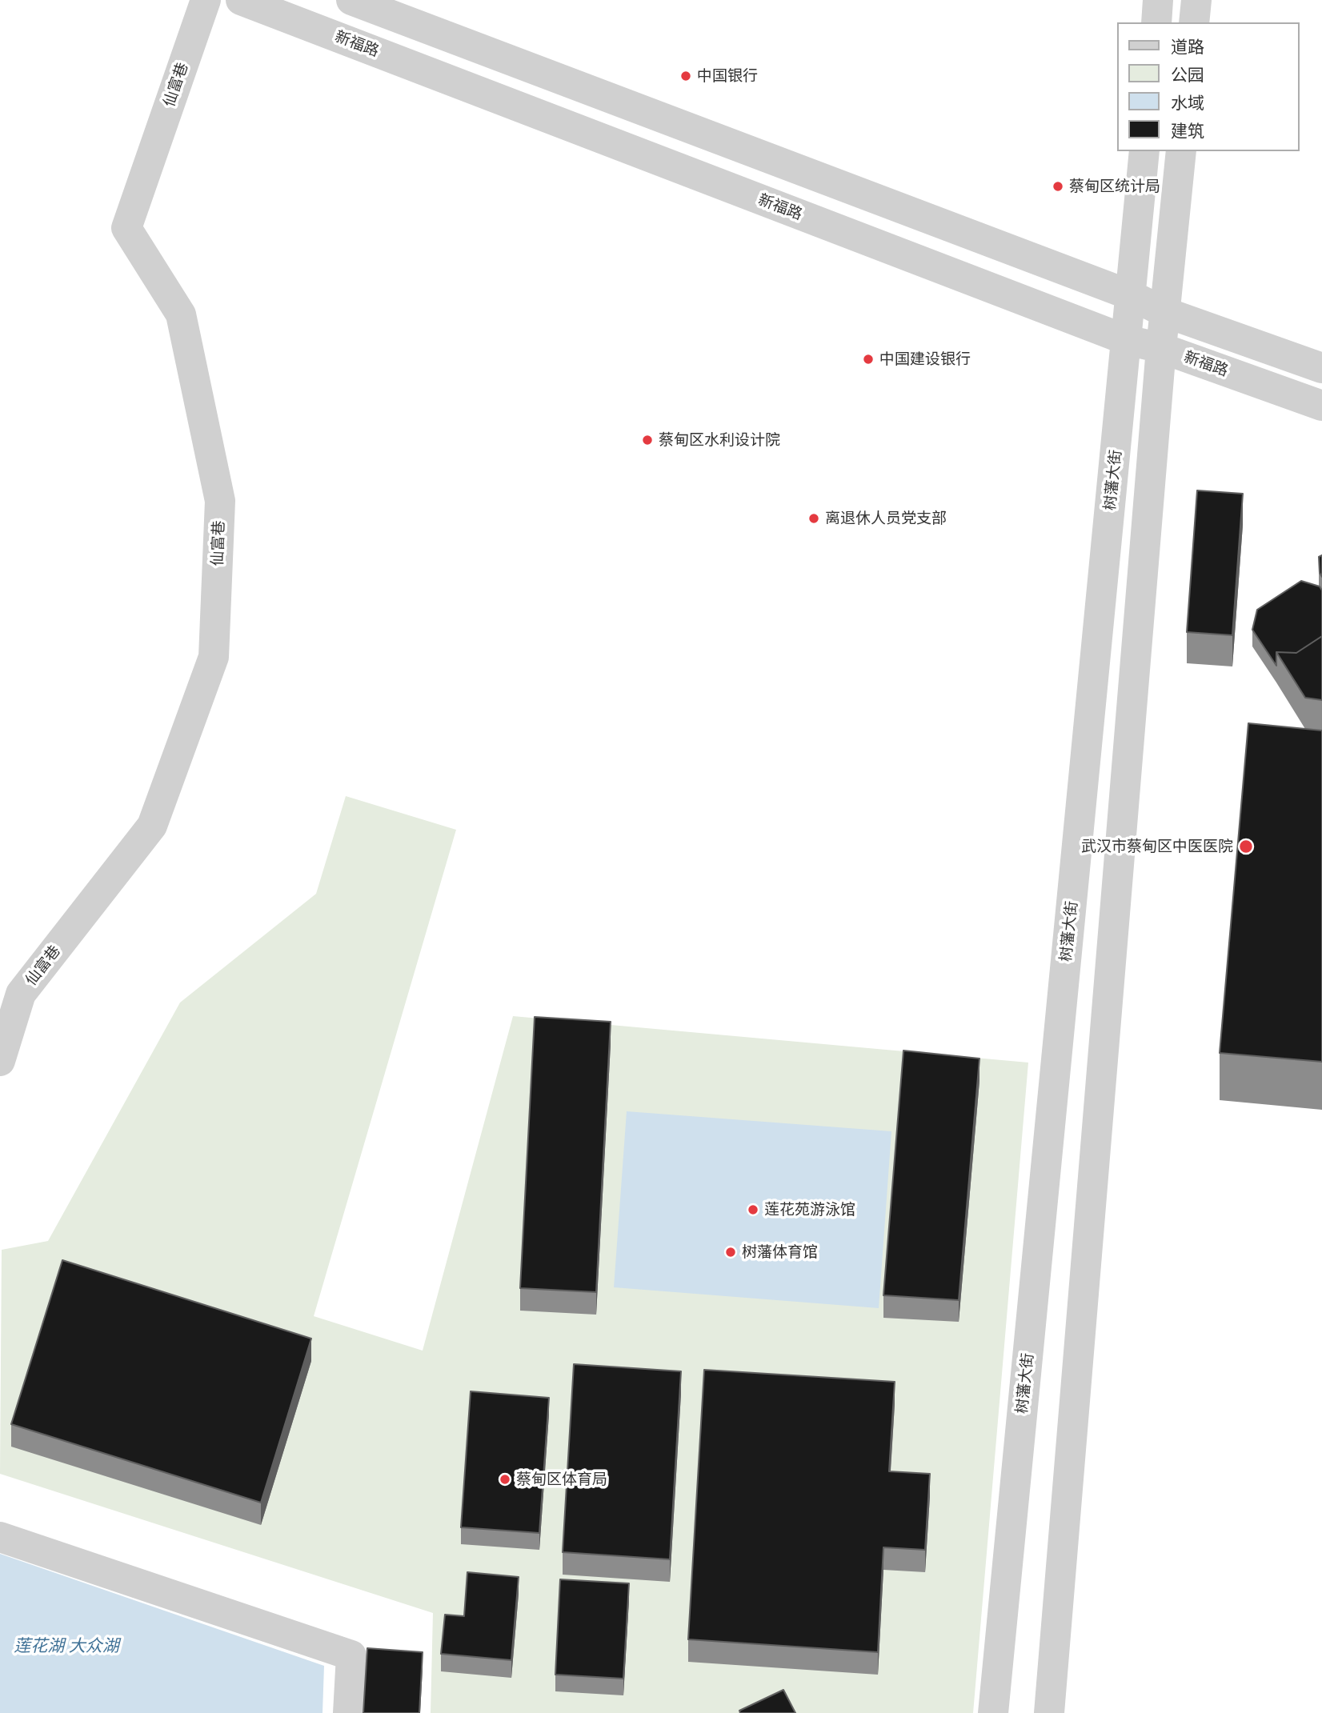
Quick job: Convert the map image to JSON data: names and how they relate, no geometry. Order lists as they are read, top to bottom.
{
  "streets": {
    "street": ["新福路", "仙富巷", "树藩大街"]
  },
  "crossings": [
    ["新福路", "树藩大街"]
  ],
  "water": ["莲花湖 大众湖"],
  "places": [
    "中国银行",
    "蔡甸区统计局",
    "中国建设银行",
    "蔡甸区水利设计院",
    "离退休人员党支部",
    "武汉市蔡甸区中医医院",
    "莲花苑游泳馆",
    "树藩体育馆",
    "蔡甸区体育局"
  ],
  "legend": [
    "道路",
    "公园",
    "水域",
    "建筑"
  ]
}
